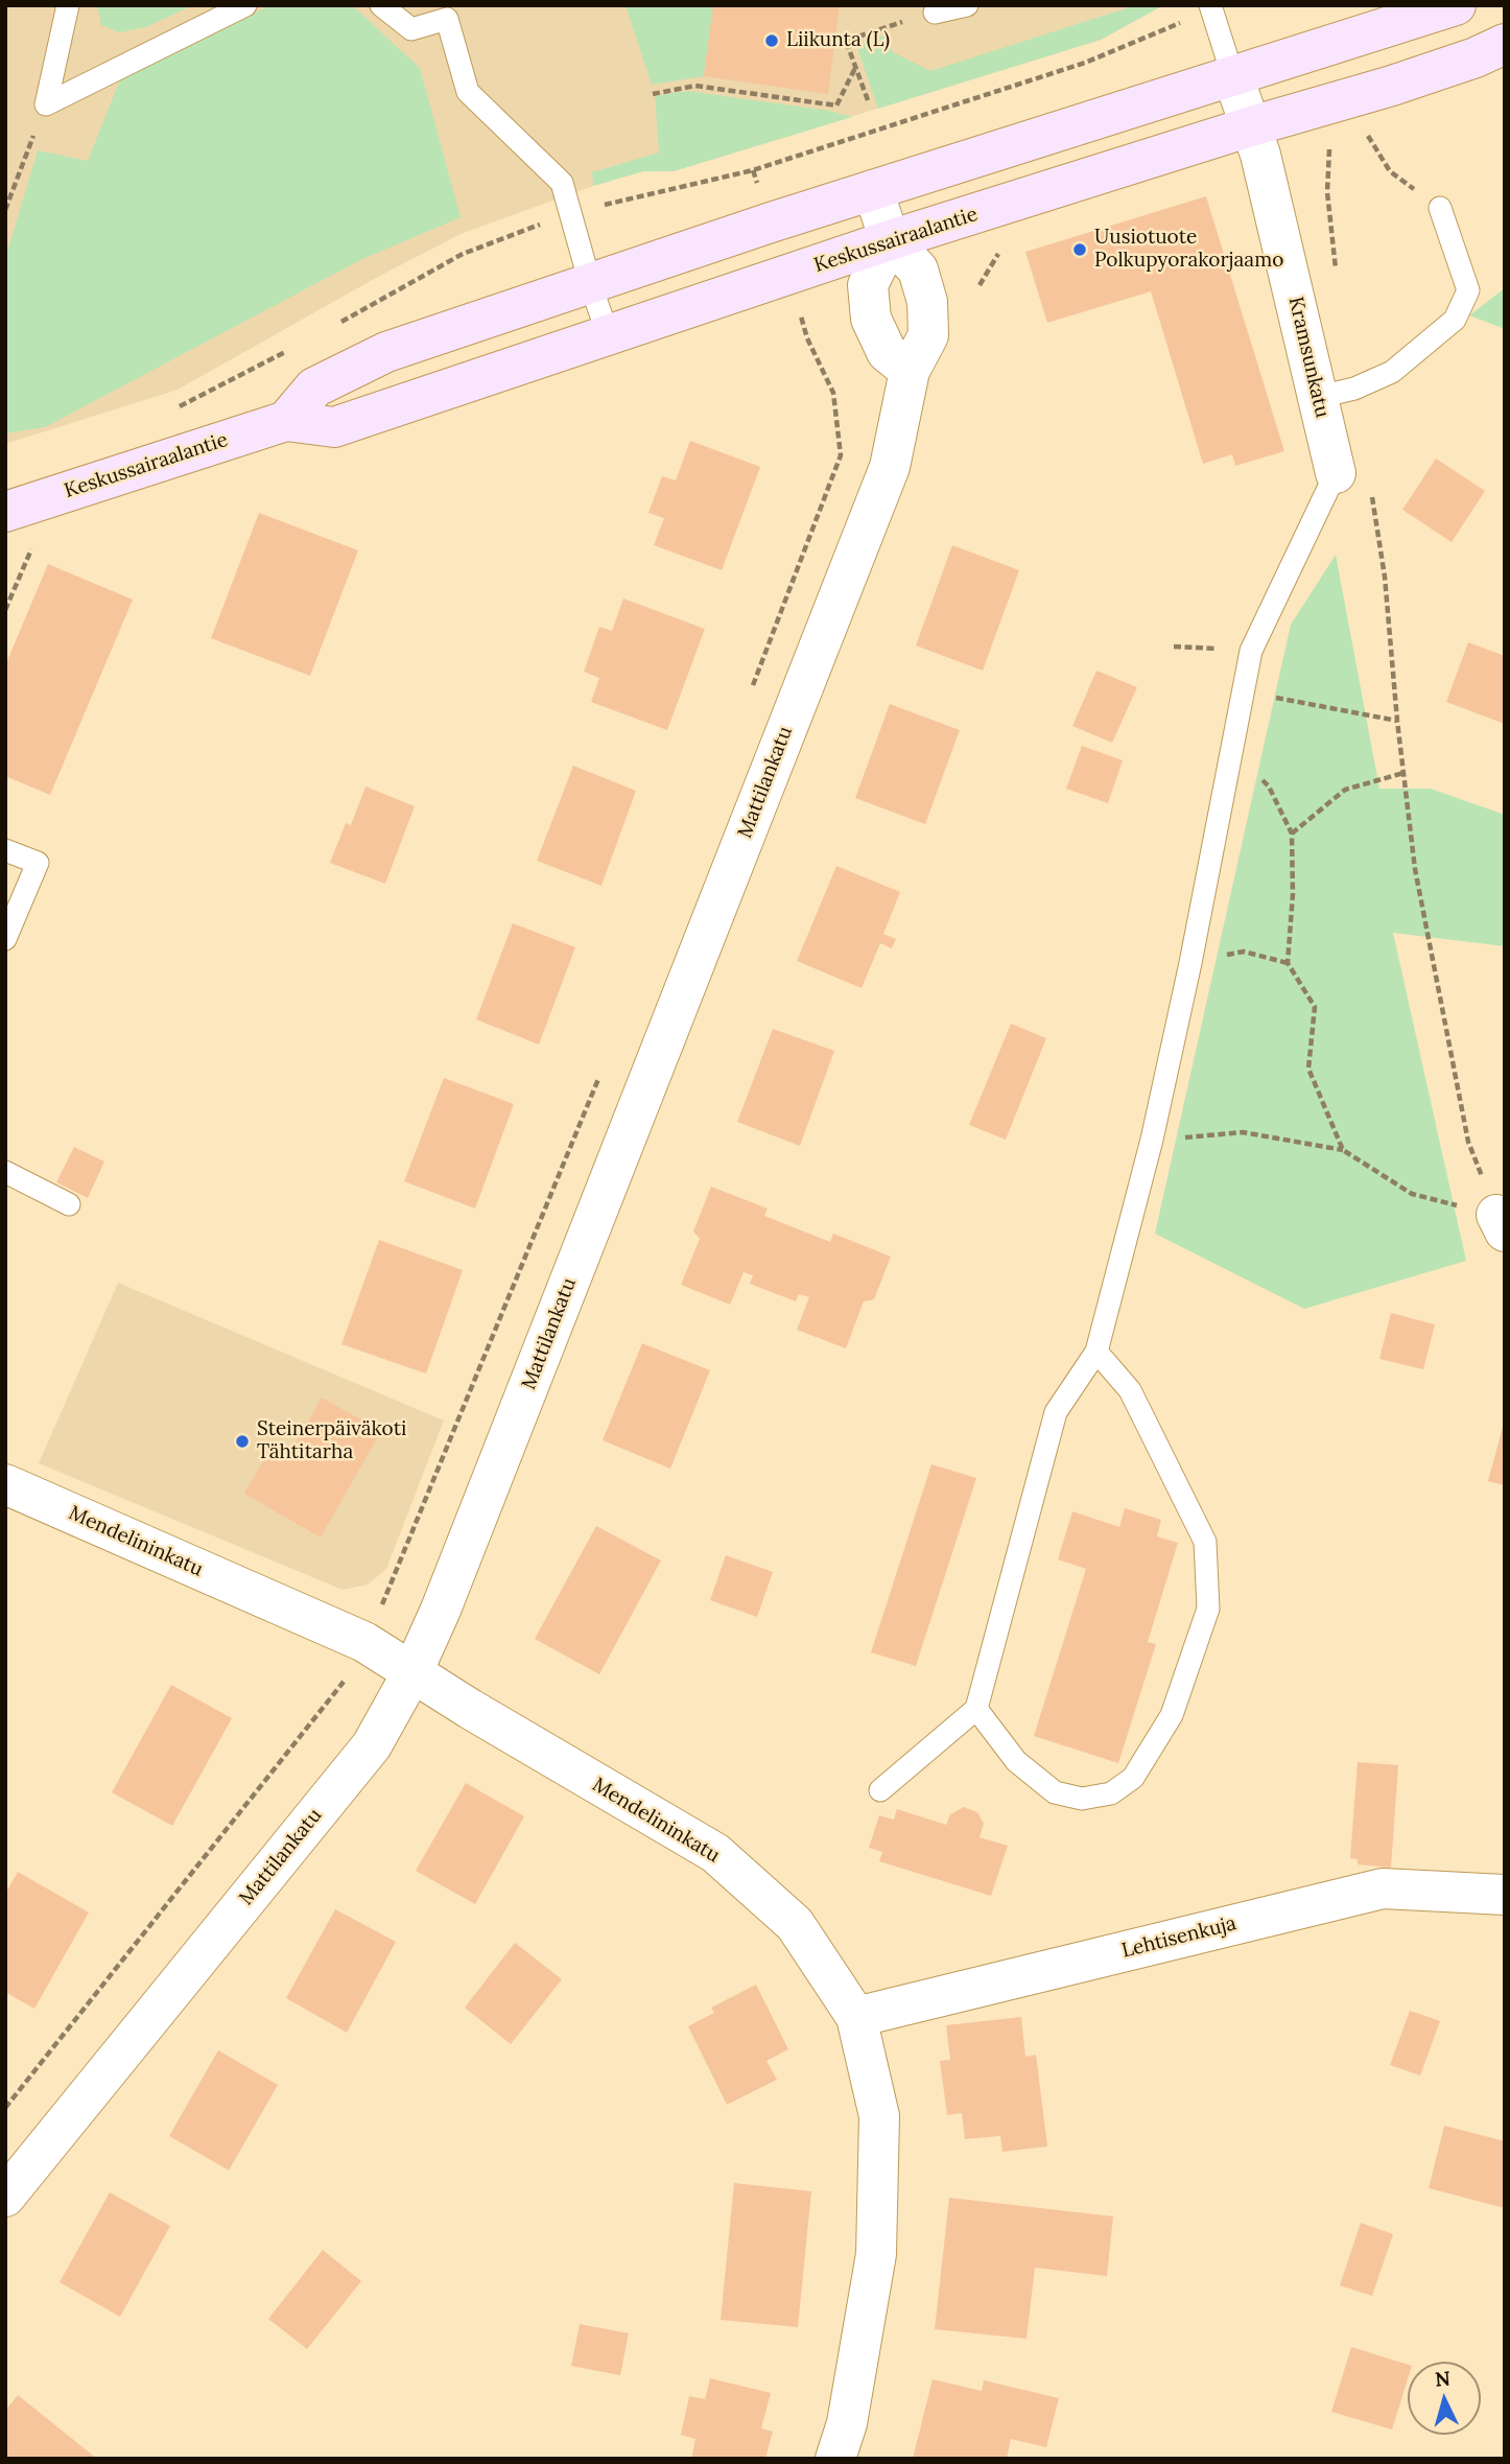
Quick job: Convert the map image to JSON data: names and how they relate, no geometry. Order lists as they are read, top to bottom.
{
  "streets": {
    "main road": ["Keskussairaalantie"],
    "street": [
      "Kramsunkatu",
      "Mattilankatu",
      "Mendelininkatu",
      "Lehtisenkuja"
    ]
  },
  "crossings": [
    ["Keskussairaalantie", "Kramsunkatu"],
    ["Keskussairaalantie", "Mattilankatu"],
    ["Mattilankatu", "Mendelininkatu"],
    ["Mendelininkatu", "Lehtisenkuja"]
  ],
  "places": ["Liikunta (L)", "Uusiotuote Polkupyorakorjaamo", "Steinerpäiväkoti Tähtitarha"],
  "north": "top"
}
